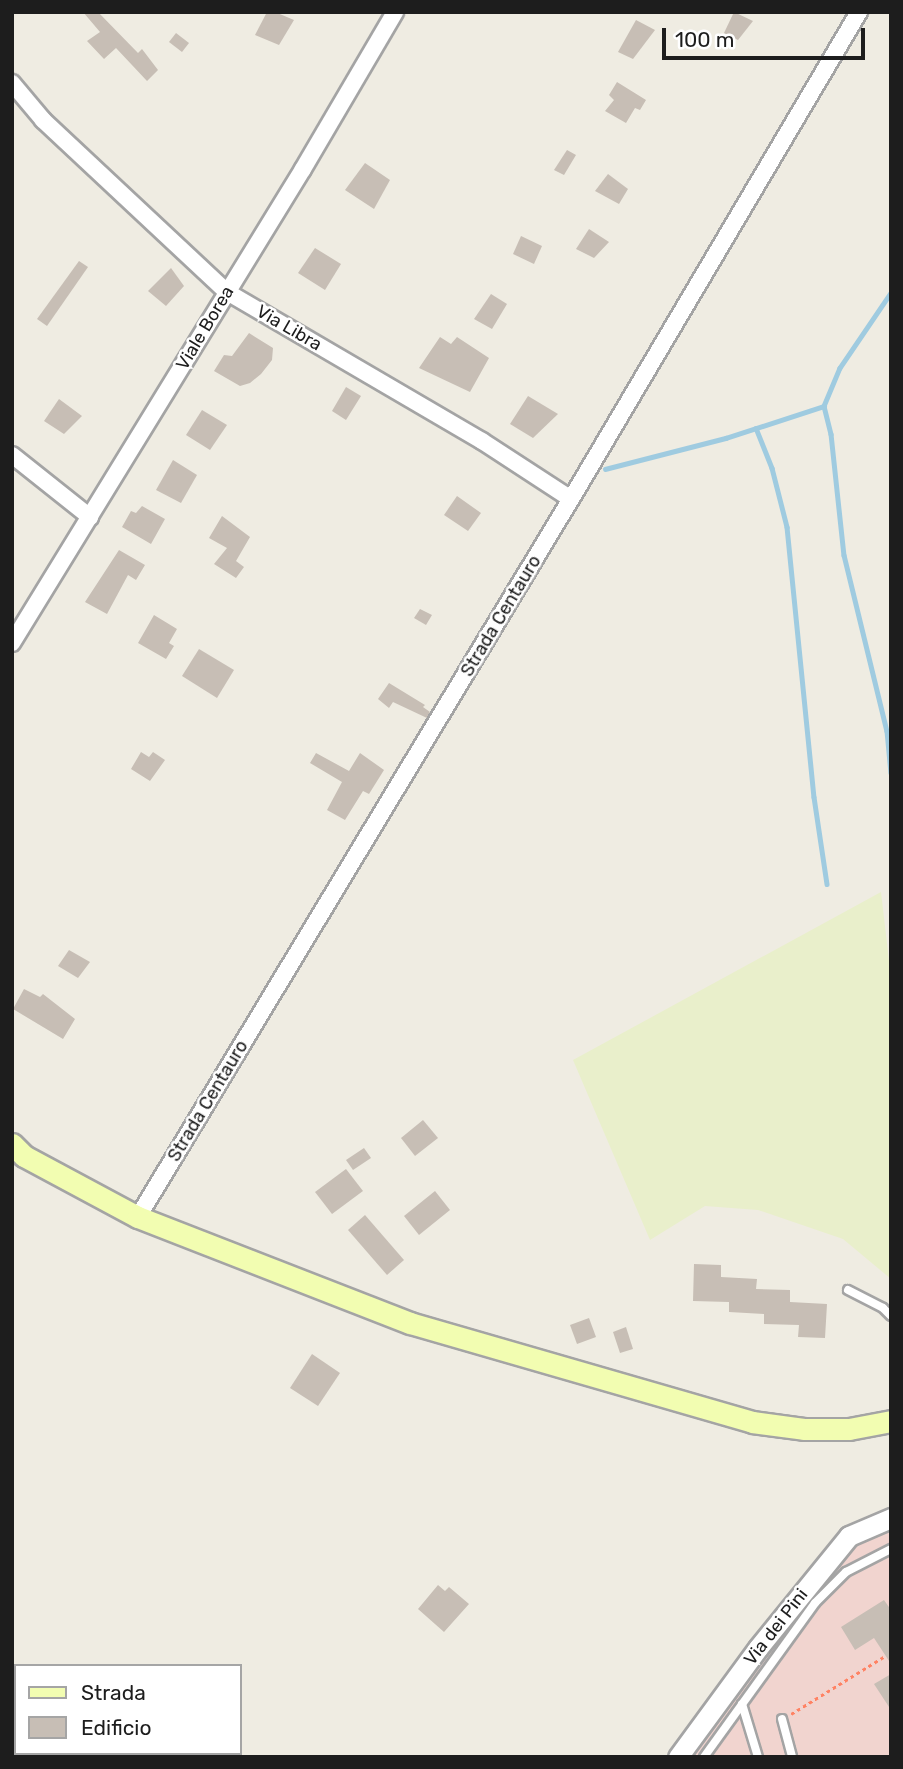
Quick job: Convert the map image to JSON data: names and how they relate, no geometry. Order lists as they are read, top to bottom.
{
  "streets": {
    "street": [
      "Viale Borea",
      "Via Libra",
      "Strada Centauro",
      "Via dei Pini"
    ]
  },
  "crossings": [
    ["Viale Borea", "Via Libra"],
    ["Via Libra", "Strada Centauro"]
  ],
  "legend": ["Strada", "Edificio"],
  "scale_bar": "100 m"
}
